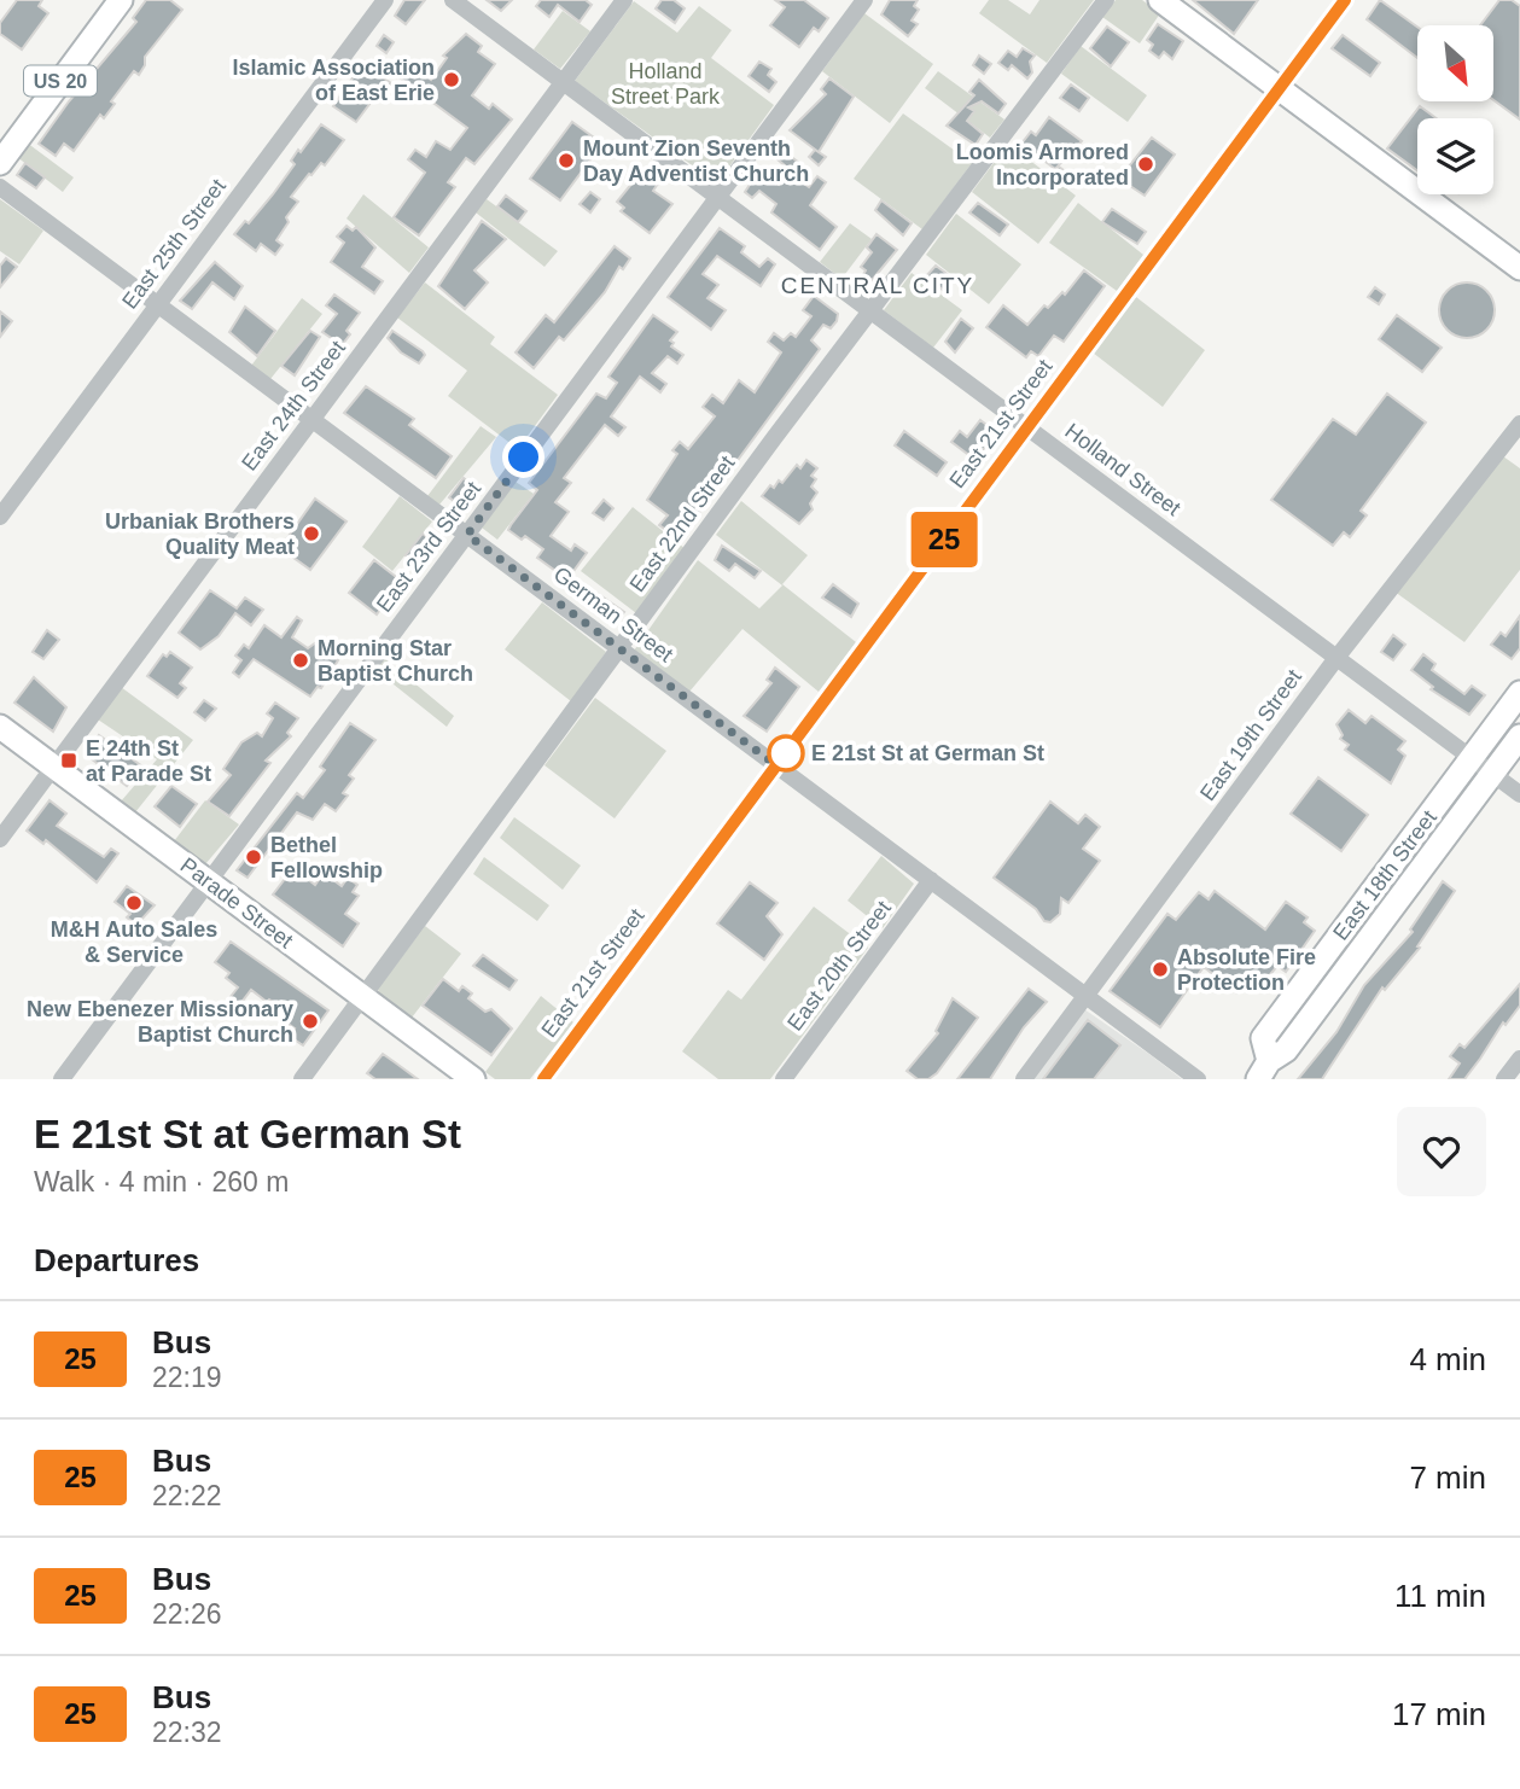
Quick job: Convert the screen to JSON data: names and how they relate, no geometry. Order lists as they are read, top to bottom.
{
  "streets": {
    "main road": ["US 20", "East 18th Street", "Parade Street"],
    "street": [
      "East 25th Street",
      "East 24th Street",
      "East 21st Street",
      "Holland Street",
      "East 22nd Street",
      "East 23rd Street",
      "German Street",
      "East 19th Street",
      "East 20th Street"
    ]
  },
  "crossings": [
    ["East 25th Street", "German Street"],
    ["East 24th Street", "Holland Street"],
    ["East 24th Street", "German Street"],
    ["East 24th Street", "Parade Street"],
    ["East 21st Street", "Holland Street"],
    ["East 21st Street", "German Street"],
    ["Holland Street", "East 22nd Street"],
    ["Holland Street", "East 23rd Street"],
    ["Holland Street", "East 19th Street"],
    ["Holland Street", "East 18th Street"],
    ["East 22nd Street", "German Street"],
    ["East 22nd Street", "Parade Street"],
    ["East 23rd Street", "German Street"],
    ["East 23rd Street", "Parade Street"],
    ["German Street", "East 19th Street"],
    ["German Street", "East 20th Street"]
  ],
  "districts": ["CENTRAL CITY"],
  "parks": ["Holland Street Park"],
  "places": {
    "other": [
      "Islamic Association of East Erie",
      "Mount Zion Seventh Day Adventist Church",
      "Loomis Armored Incorporated",
      "Urbaniak Brothers Quality Meat",
      "Morning Star Baptist Church",
      "E 21st St at German St",
      "Bethel Fellowship",
      "M&H Auto Sales & Service",
      "Absolute Fire Protection",
      "New Ebenezer Missionary Baptist Church"
    ],
    "transit": ["E 24th St at Parade St"]
  },
  "lines": ["bus line 25"],
  "north": "bottom right",
  "page": {
    "on_map": "25",
    "heading": [
      ["E 21st St at German St", "Walk · 4 min · 260 m"],
      "Departures"
    ],
    "list": [
      {
        "mark": "25",
        "name": "Bus",
        "note": "22:19",
        "value": "4 min"
      },
      {
        "mark": "25",
        "name": "Bus",
        "note": "22:22",
        "value": "7 min"
      },
      {
        "mark": "25",
        "name": "Bus",
        "note": "22:26",
        "value": "11 min"
      },
      {
        "mark": "25",
        "name": "Bus",
        "note": "22:32",
        "value": "17 min"
      }
    ]
  }
}
